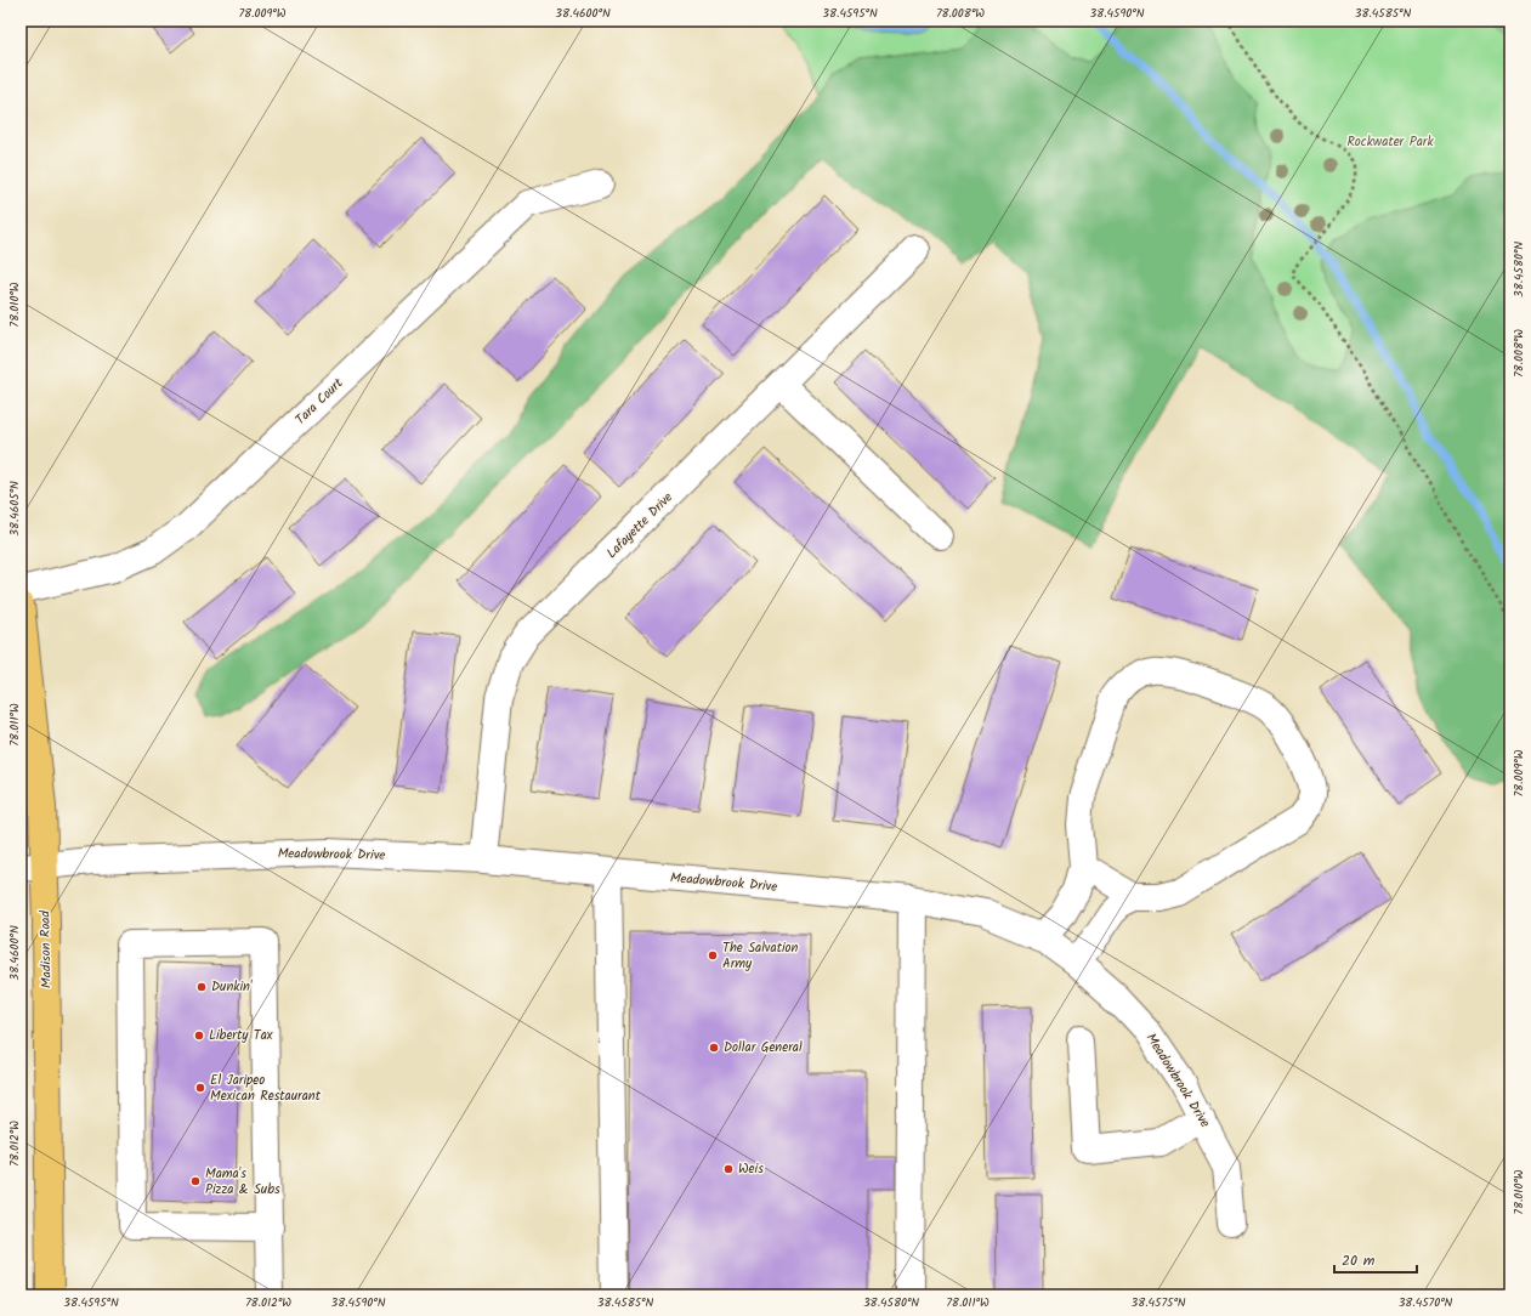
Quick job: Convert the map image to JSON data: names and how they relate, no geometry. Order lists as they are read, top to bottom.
{
  "streets": {
    "main road": ["Madison Road"],
    "street": ["Tara Court", "Lafayette Drive", "Meadowbrook Drive"]
  },
  "crossings": [
    ["Lafayette Drive", "Meadowbrook Drive"],
    ["Meadowbrook Drive", "Madison Road"]
  ],
  "parks": ["Rockwater Park"],
  "places": [
    "The Salvation Army",
    "Dunkin'",
    "Liberty Tax",
    "Dollar General",
    "El Jaripeo Mexican Restaurant",
    "Weis",
    "Mama's Pizza & Subs"
  ],
  "scale_bar": "20 m",
  "coordinates": [
    "78.009°W",
    "38.4600°N",
    "38.4595°N",
    "78.008°W",
    "38.4590°N",
    "38.4585°N",
    "38.4580°N",
    "78.010°W",
    "38.4605°N",
    "78.011°W",
    "78.012°W",
    "38.4575°N",
    "38.4570°N"
  ]
}
